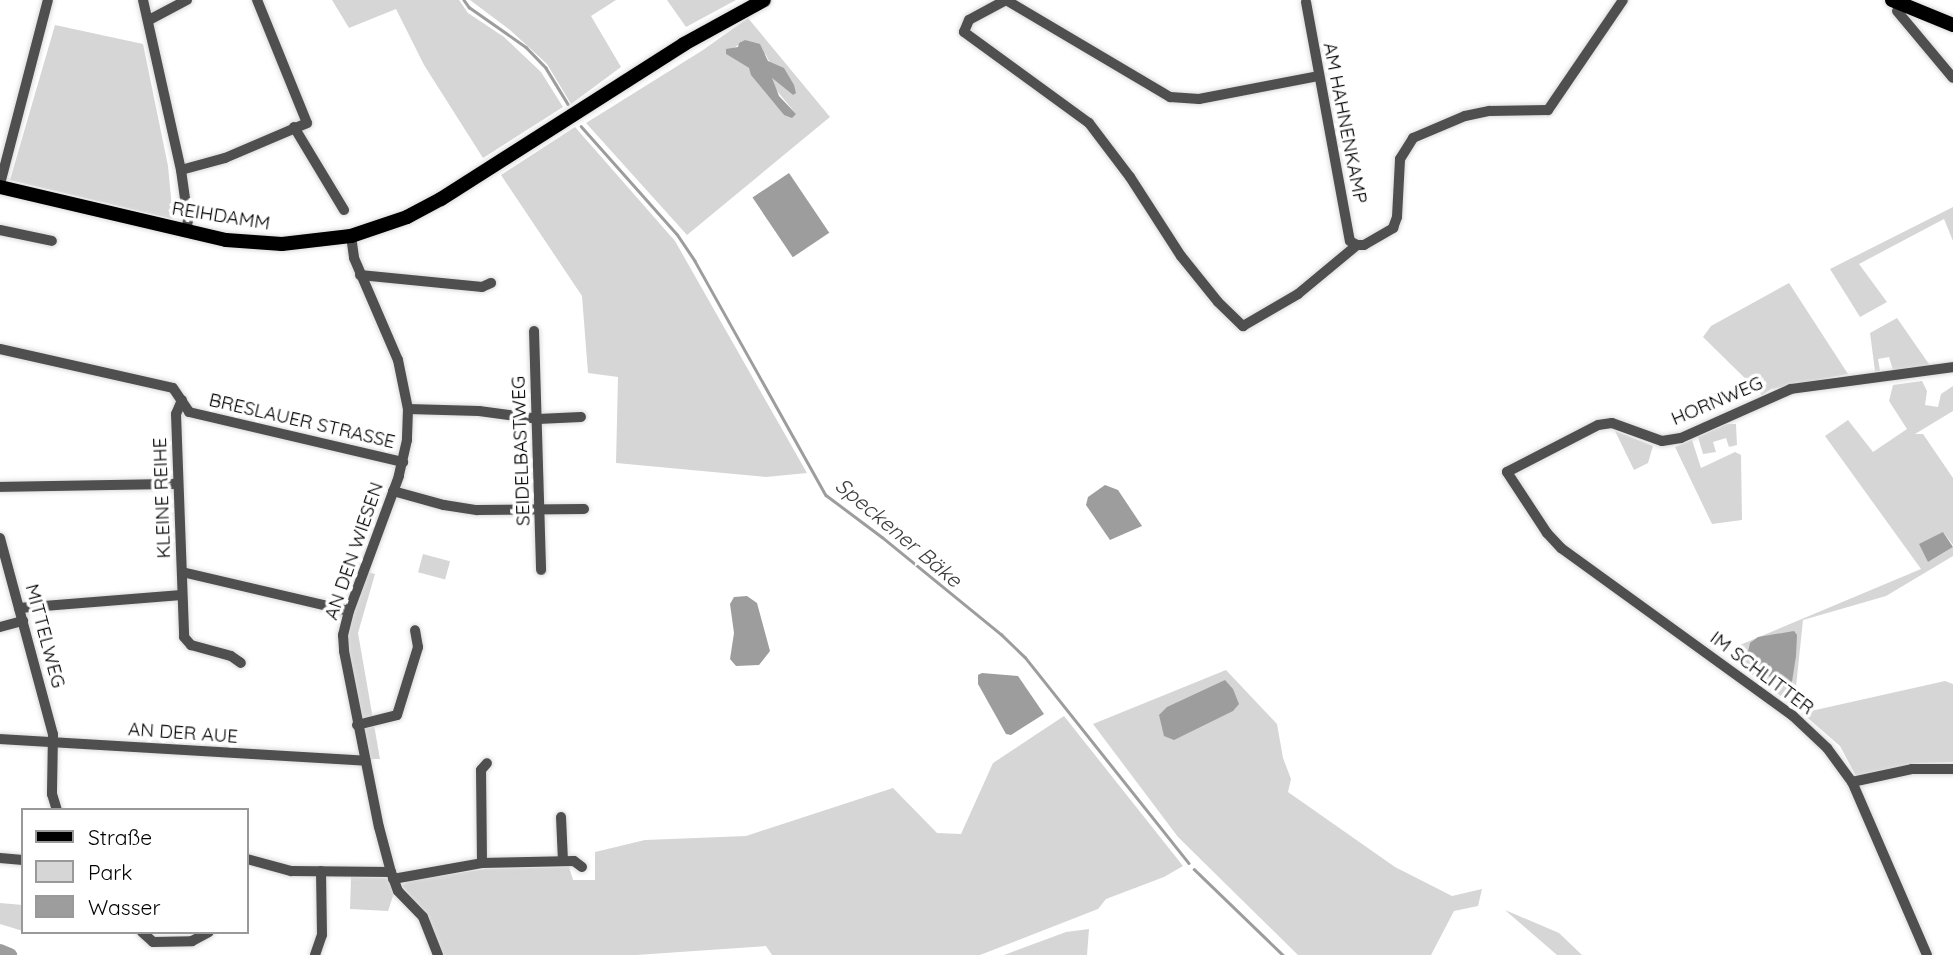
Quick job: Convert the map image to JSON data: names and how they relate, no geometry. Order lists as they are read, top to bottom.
{
  "streets": {
    "main road": ["REIHDAMM"],
    "street": [
      "AM HAHNENKAMP",
      "HORNWEG",
      "BRESLAUER STRASSE",
      "SEIDELBASTWEG",
      "KLEINE REIHE",
      "AN DEN WIESEN",
      "MITTELWEG",
      "IM SCHLITTER",
      "AN DER AUE"
    ]
  },
  "crossings": [
    ["REIHDAMM", "AN DEN WIESEN"],
    ["HORNWEG", "IM SCHLITTER"],
    ["BRESLAUER STRASSE", "KLEINE REIHE"],
    ["BRESLAUER STRASSE", "AN DEN WIESEN"],
    ["AN DEN WIESEN", "AN DER AUE"],
    ["MITTELWEG", "AN DER AUE"]
  ],
  "water": ["Speckener Bäke"],
  "legend": ["Straße", "Park", "Wasser"]
}
